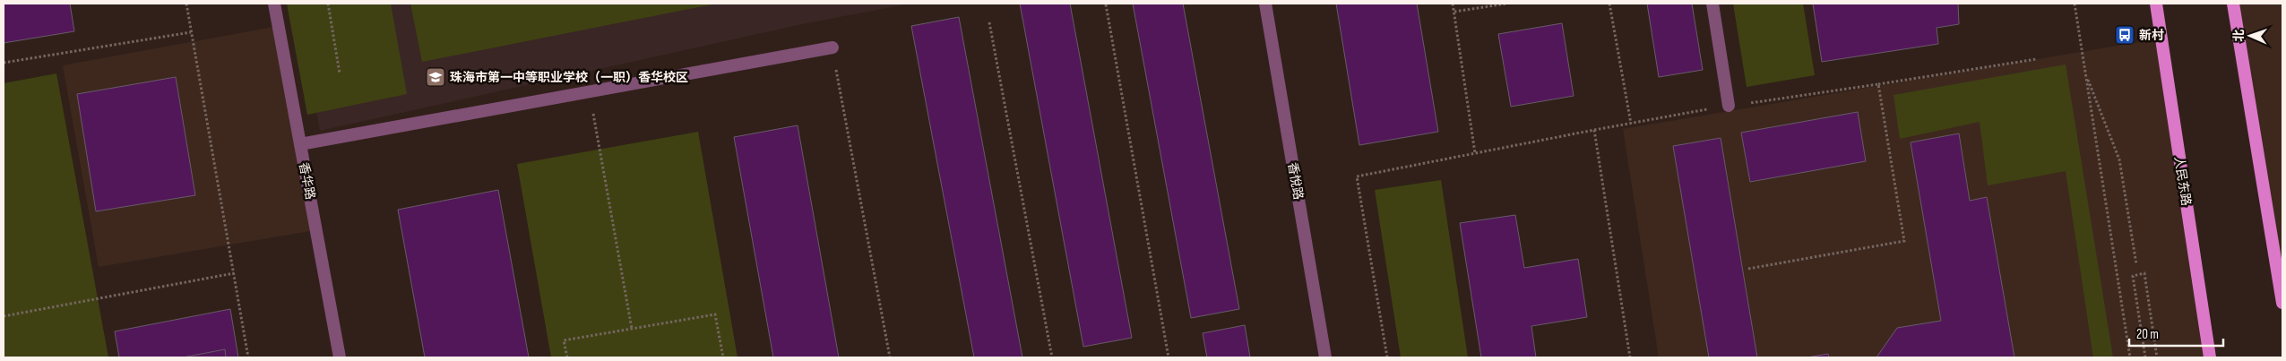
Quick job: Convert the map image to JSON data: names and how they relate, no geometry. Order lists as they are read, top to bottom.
{
  "streets": {
    "main road": ["人民东路"],
    "street": ["香华路", "香悅路"]
  },
  "places": {
    "bus stop": ["新村"],
    "school or university": ["珠海市第一中等职业学校（一职）香华校区"]
  },
  "scale_bar": "20 m",
  "north": "left"
}
